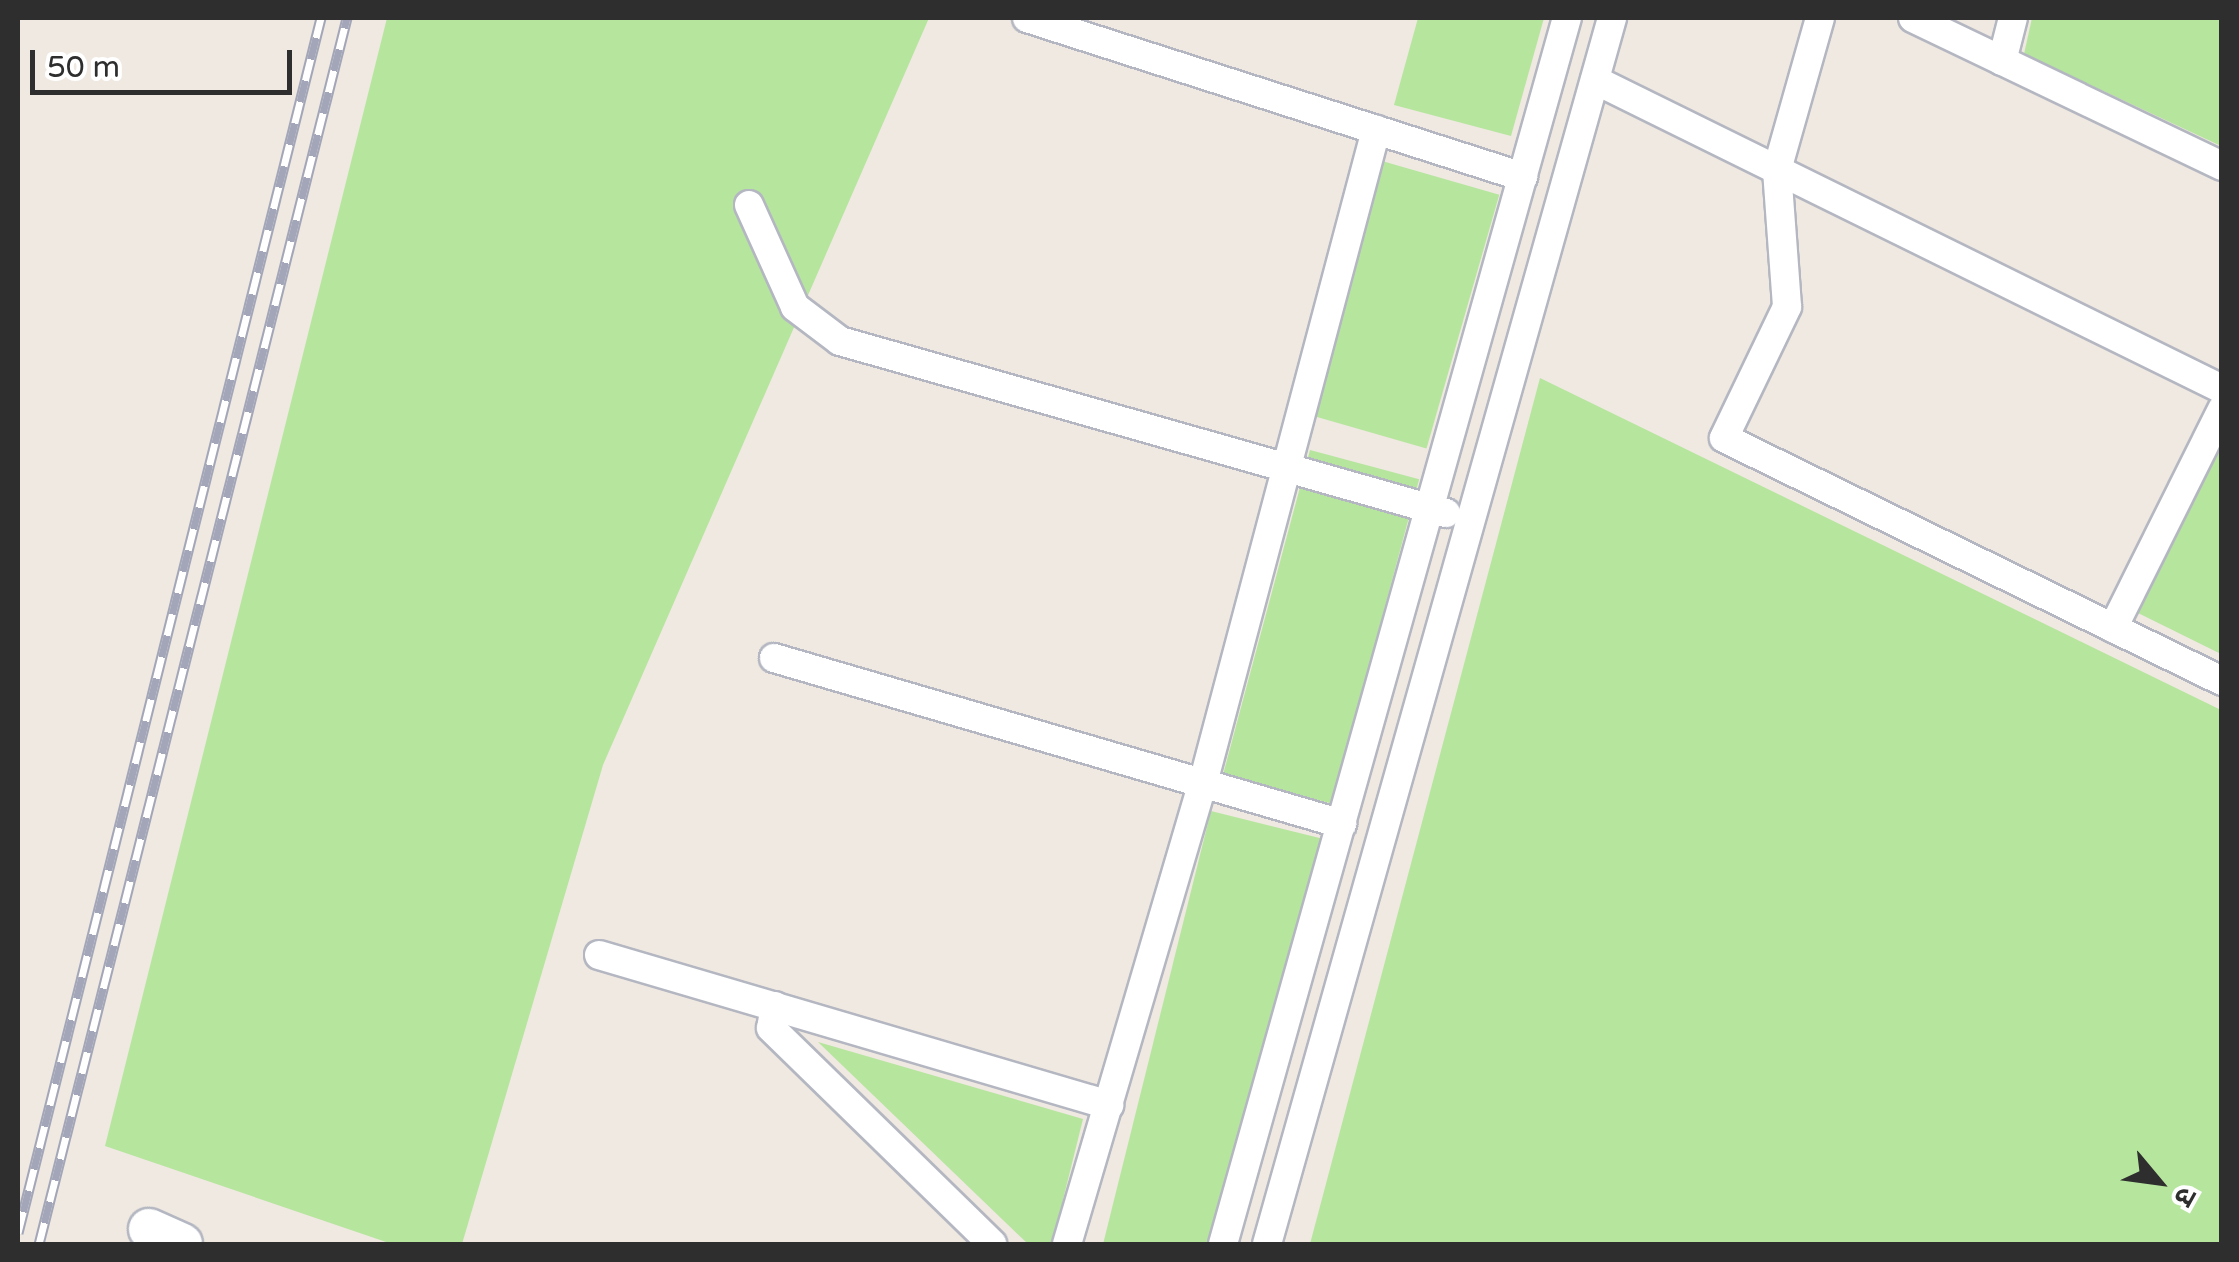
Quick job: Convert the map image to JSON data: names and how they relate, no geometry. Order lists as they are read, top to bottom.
{
  "scale_bar": "50 m",
  "north": "bottom right"
}
